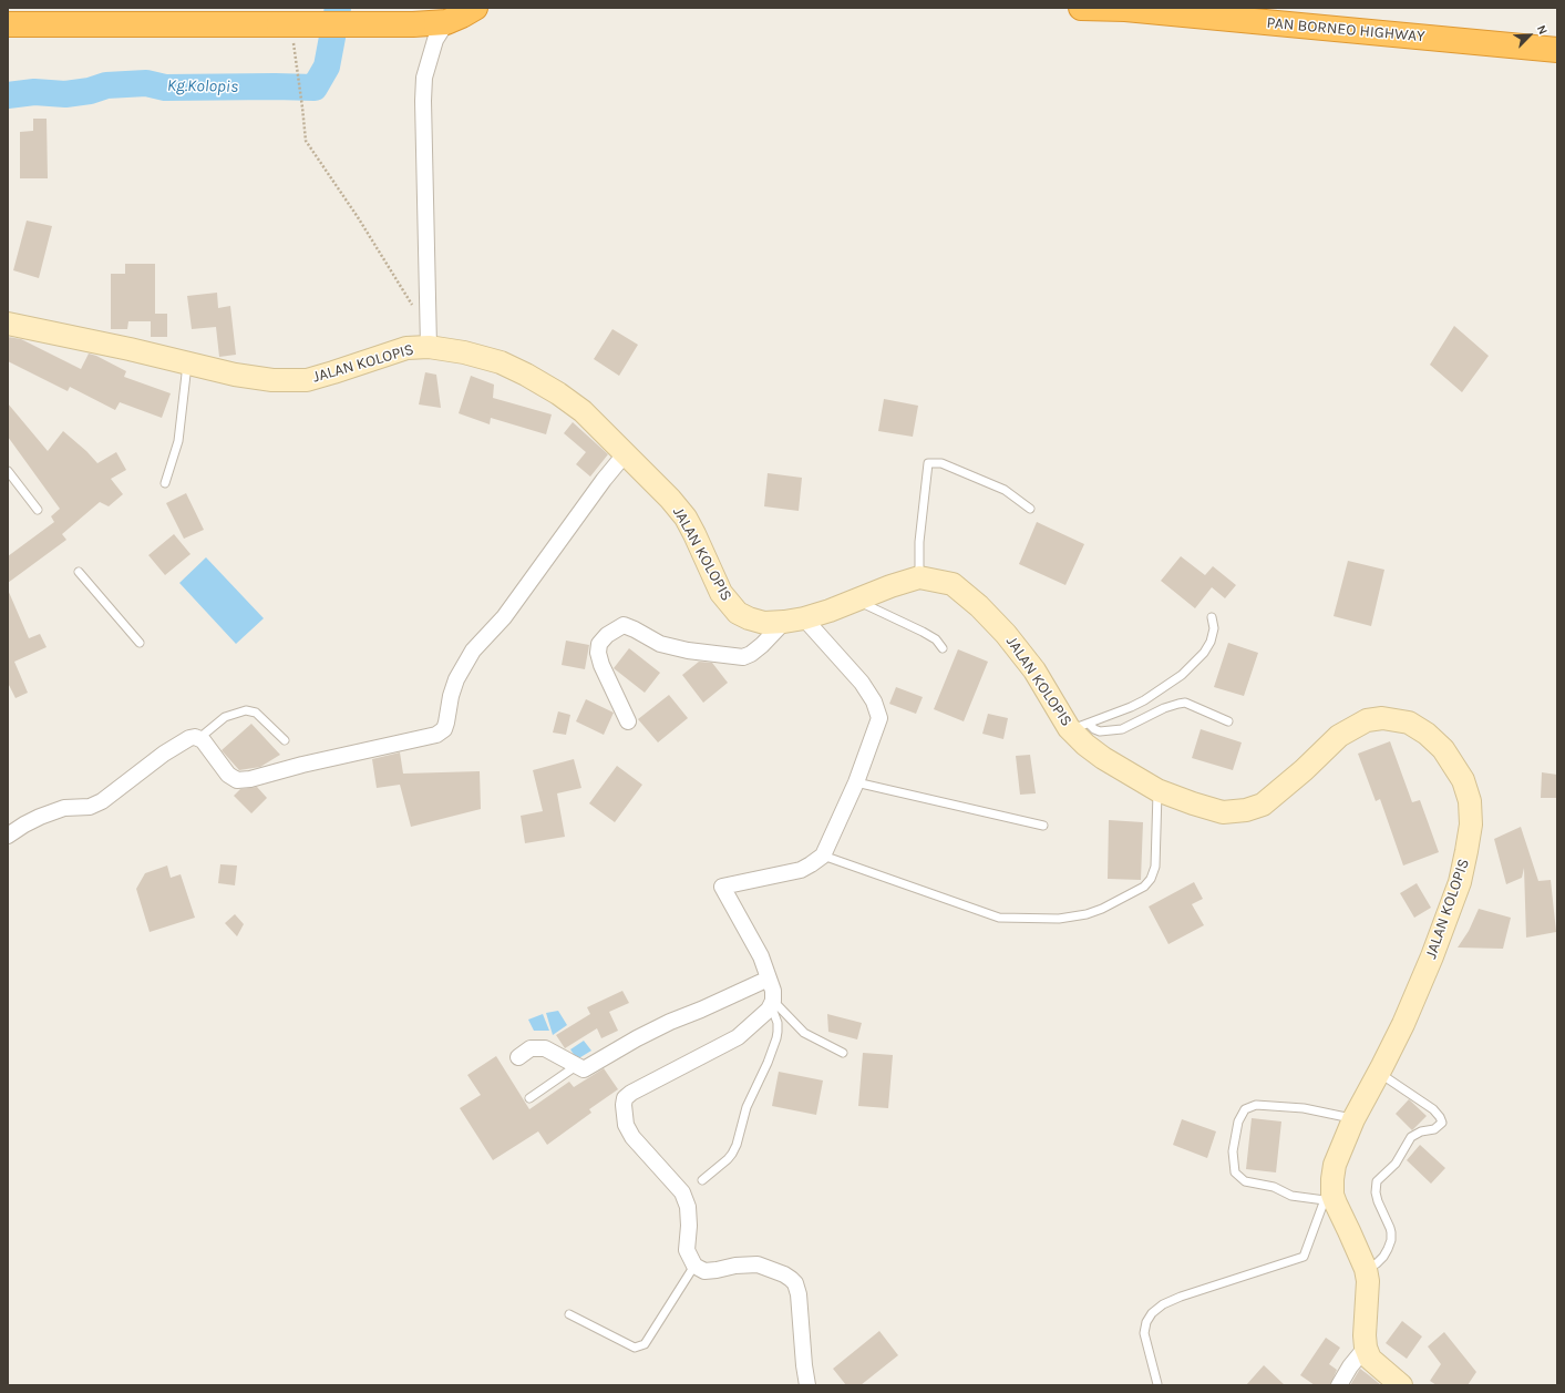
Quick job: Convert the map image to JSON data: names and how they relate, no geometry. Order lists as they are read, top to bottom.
{
  "streets": {
    "highway": ["PAN BORNEO HIGHWAY"],
    "street": ["JALAN KOLOPIS"]
  },
  "water": ["Kg.Kolopis"],
  "north": "top right"
}
